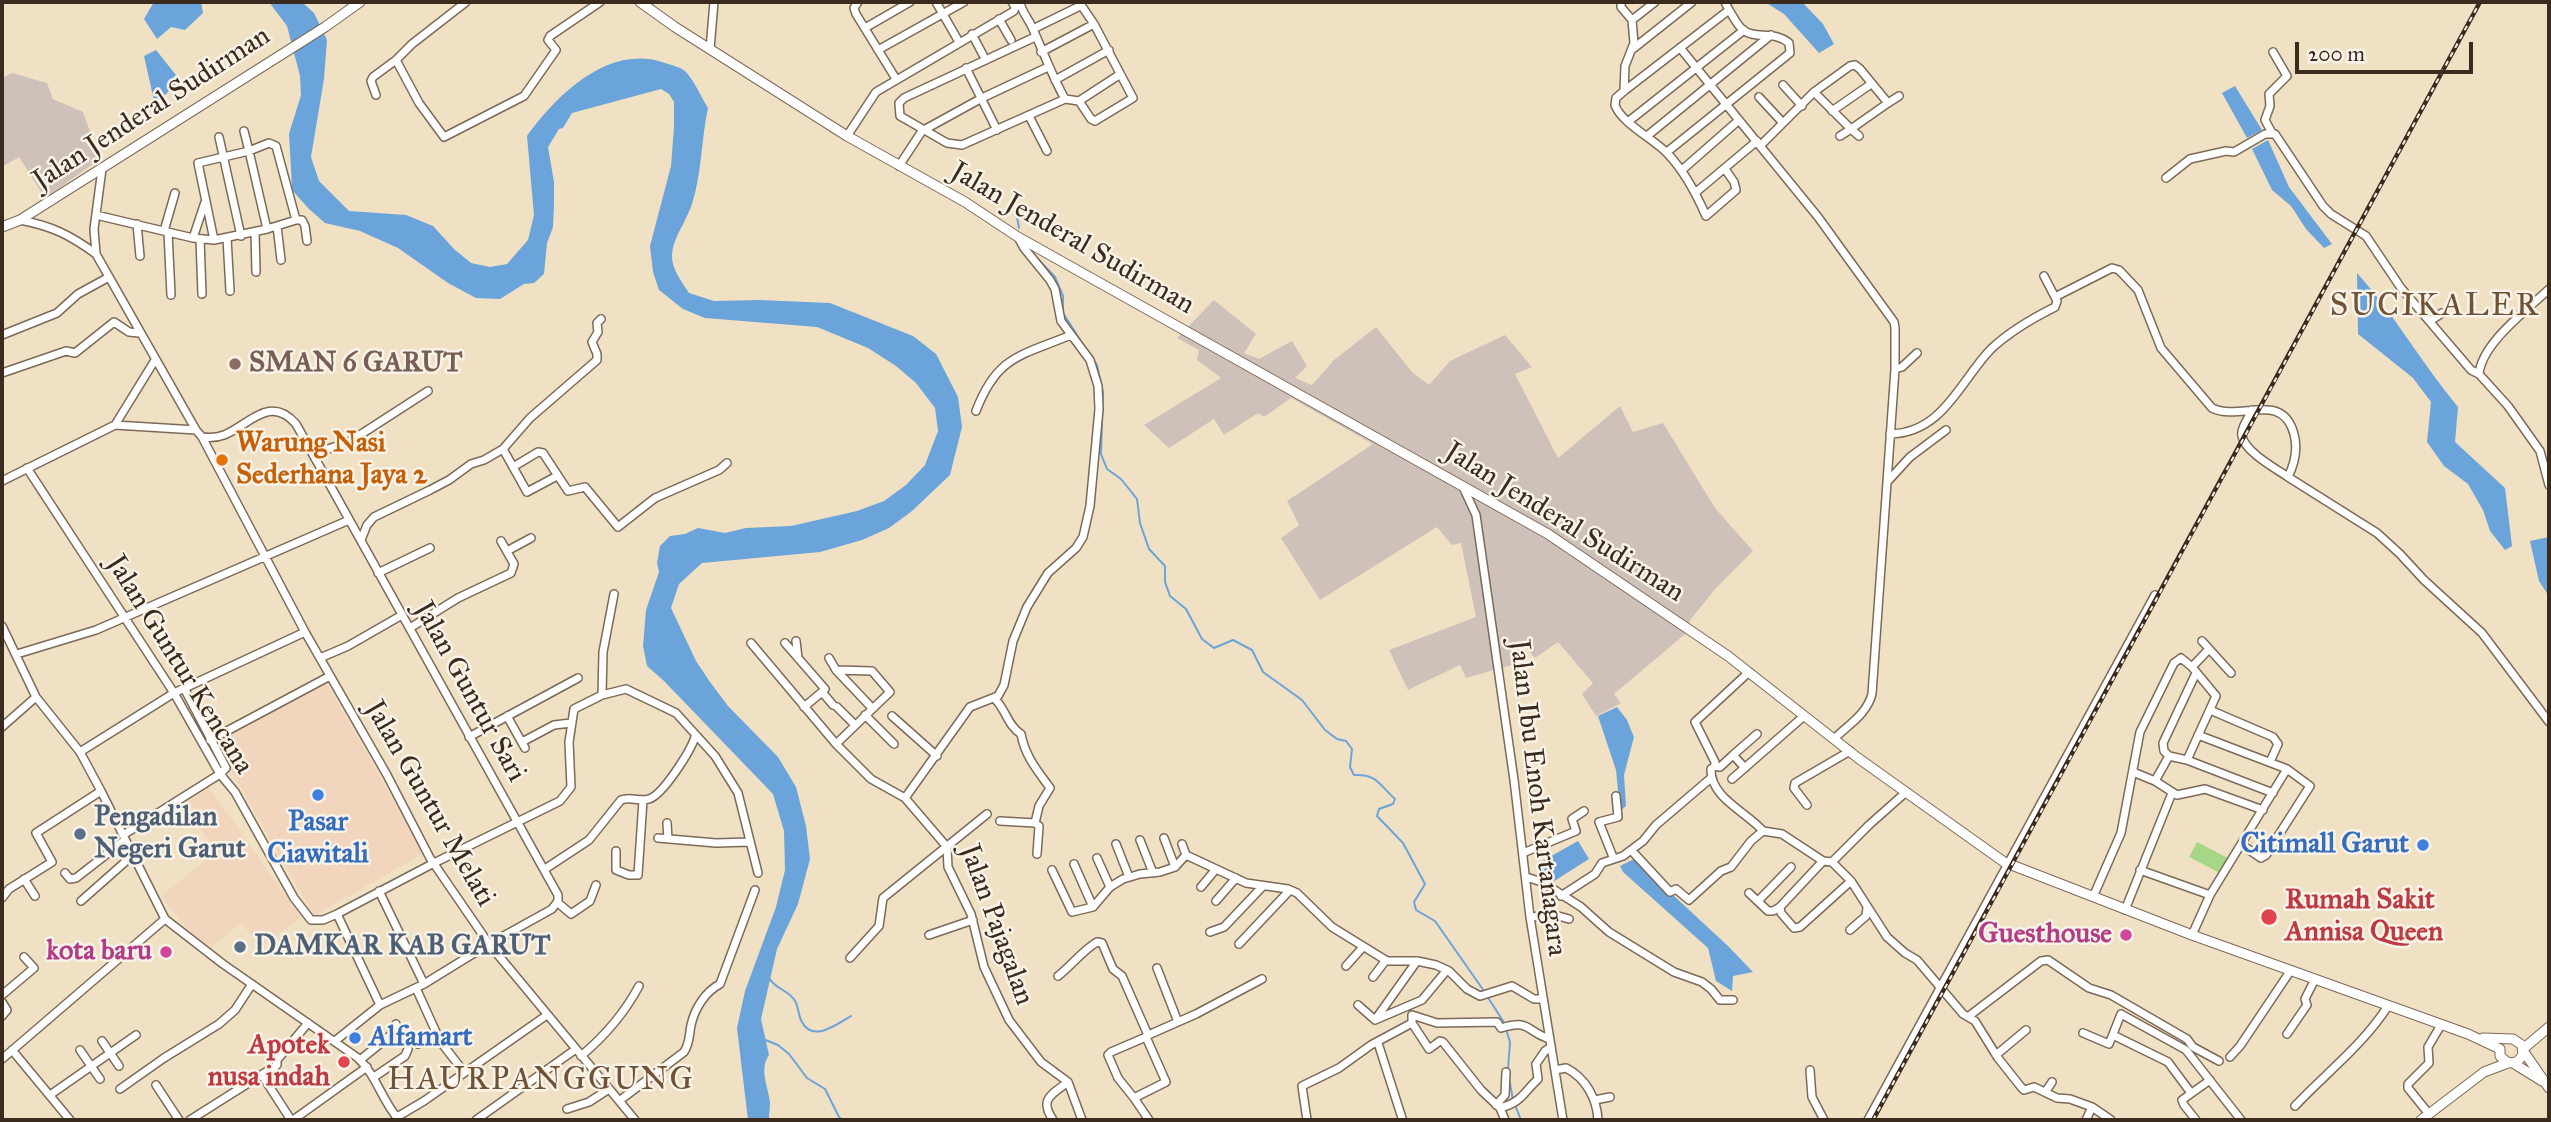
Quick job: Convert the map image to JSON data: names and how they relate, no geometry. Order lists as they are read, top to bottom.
{
  "streets": {
    "main road": ["Jalan Jenderal Sudirman"],
    "street": [
      "Jalan Guntur Kencana",
      "Jalan Guntur Sari",
      "Jalan Ibu Enoh Kartanagara",
      "Jalan Guntur Melati",
      "Jalan Pajagalan"
    ]
  },
  "crossings": [
    ["Jalan Jenderal Sudirman", "Jalan Ibu Enoh Kartanagara"],
    ["Jalan Guntur Sari", "Jalan Guntur Melati"]
  ],
  "districts": ["SUCIKALER", "HAURPANGGUNG"],
  "places": [
    "SMAN 6 GARUT",
    "Warung Nasi Sederhana Jaya 2",
    "Pasar Ciawitali",
    "Pengadilan Negeri Garut",
    "Citimall Garut",
    "Rumah Sakit Annisa Queen",
    "Guesthouse",
    "DAMKAR KAB GARUT",
    "kota baru",
    "Alfamart",
    "Apotek nusa indah"
  ],
  "scale_bar": "200 m"
}
